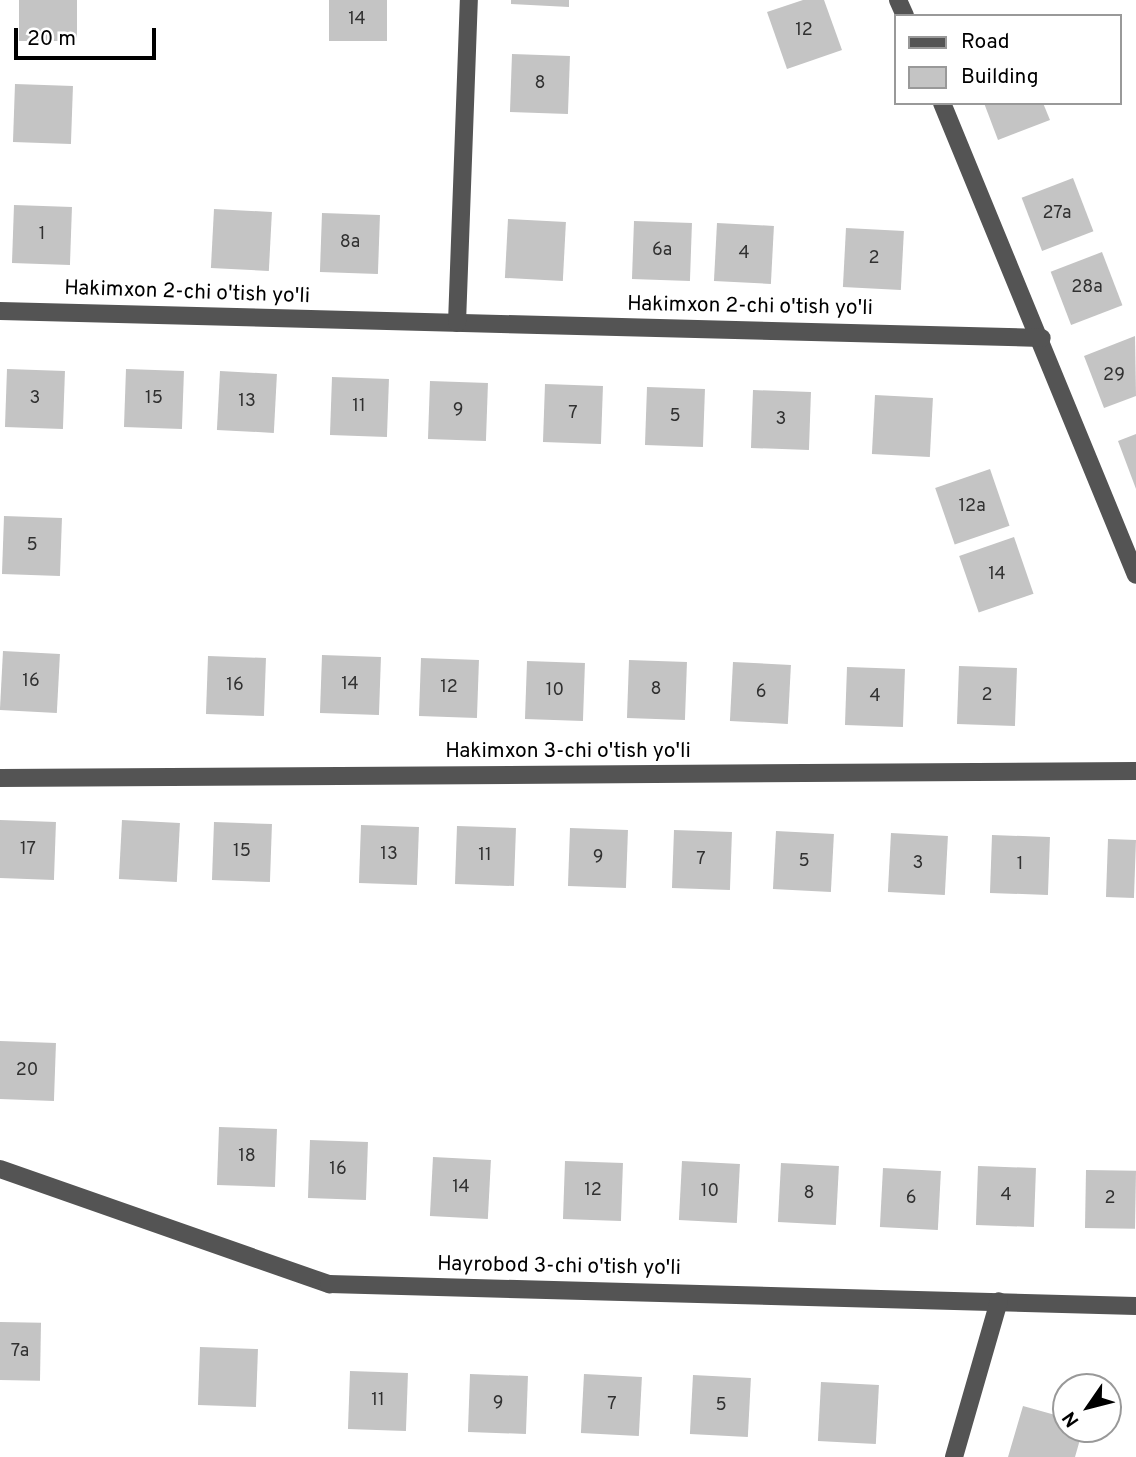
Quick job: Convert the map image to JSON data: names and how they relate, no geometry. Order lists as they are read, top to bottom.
{
  "streets": {
    "street": ["Hakimxon 2-chi o'tish yo'li", "Hakimxon 3-chi o'tish yo'li", "Hayrobod 3-chi o'tish yo'li"]
  },
  "house_numbers": [
    "14",
    "12",
    "8",
    "27a",
    "1",
    "8a",
    "6a",
    "4",
    "2",
    "28a",
    "29",
    "3",
    "15",
    "13",
    "11",
    "9",
    "7",
    "5",
    "3",
    "12a",
    "5",
    "14",
    "16",
    "14",
    "16",
    "12",
    "8",
    "10",
    "6",
    "2",
    "4",
    "17",
    "15",
    "13",
    "11",
    "9",
    "7",
    "5",
    "3",
    "1",
    "20",
    "18",
    "16",
    "14",
    "12",
    "10",
    "8",
    "4",
    "6",
    "2",
    "7a",
    "11",
    "9",
    "7",
    "5"
  ],
  "legend": ["Road", "Building"],
  "scale_bar": "20 m",
  "north": "bottom left"
}
